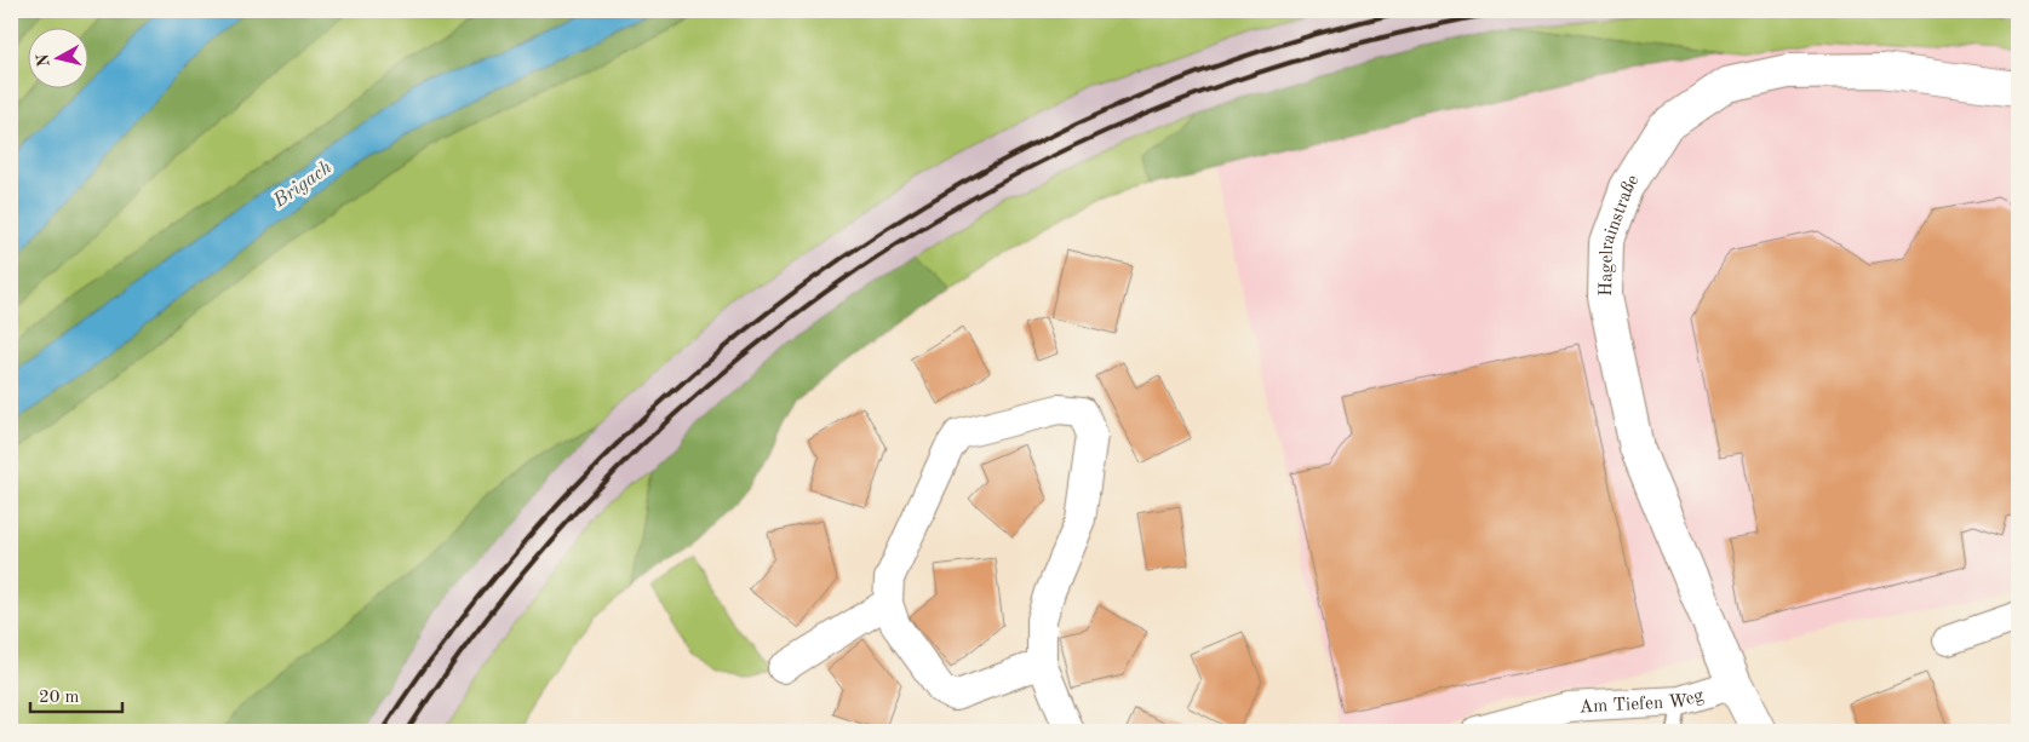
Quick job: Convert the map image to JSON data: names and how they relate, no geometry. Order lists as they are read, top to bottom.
{
  "streets": {
    "main road": ["Hagelrainstraße"],
    "street": ["Am Tiefen Weg"]
  },
  "crossings": [
    ["Hagelrainstraße", "Am Tiefen Weg"]
  ],
  "water": ["Brigach"],
  "scale_bar": "20 m",
  "north": "left"
}
